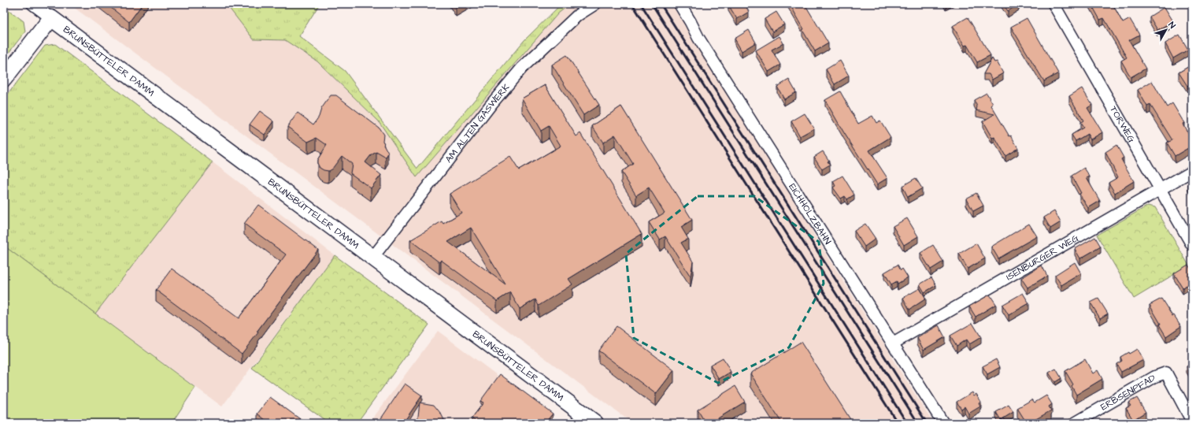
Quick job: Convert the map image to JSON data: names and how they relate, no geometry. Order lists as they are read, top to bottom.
{
  "streets": {
    "main road": ["BRUNSBÜTTELER DAMM"],
    "street": [
      "AM ALTEN GASWERK",
      "TORWEG",
      "EICHHOLZBAHN",
      "ISENBURGER WEG",
      "ERBSENPFAD"
    ]
  },
  "crossings": [
    ["BRUNSBÜTTELER DAMM", "AM ALTEN GASWERK"],
    ["TORWEG", "ISENBURGER WEG"],
    ["EICHHOLZBAHN", "ISENBURGER WEG"]
  ],
  "north": "top right"
}
